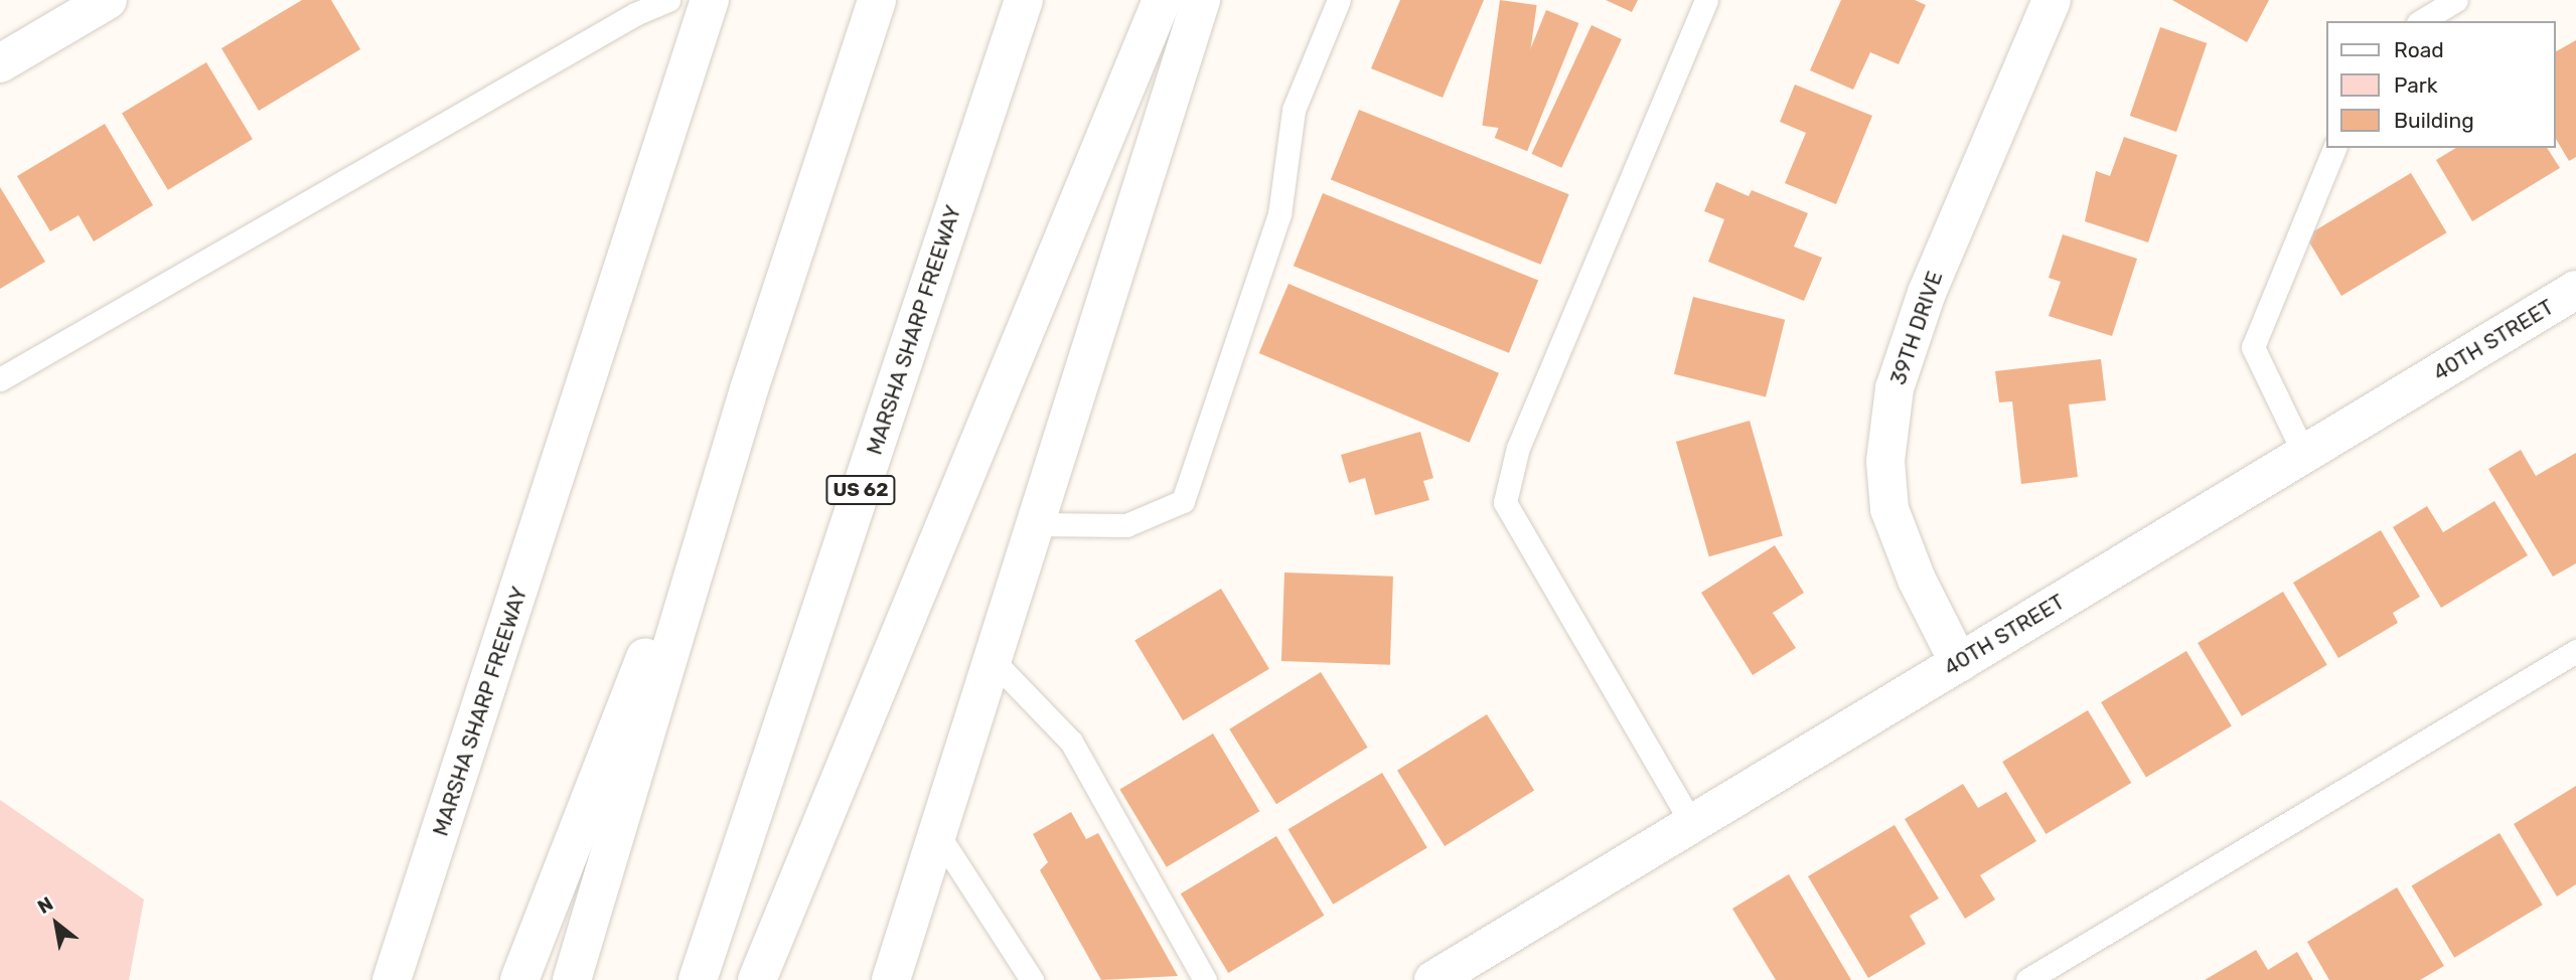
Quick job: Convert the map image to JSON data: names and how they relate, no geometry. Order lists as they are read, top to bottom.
{
  "streets": {
    "main road": [
      "39TH DRIVE",
      "MARSHA SHARP FREEWAY",
      "40TH STREET",
      "US 62"
    ]
  },
  "crossings": [
    ["39TH DRIVE", "40TH STREET"]
  ],
  "legend": ["Road", "Park", "Building"],
  "north": "top left"
}
